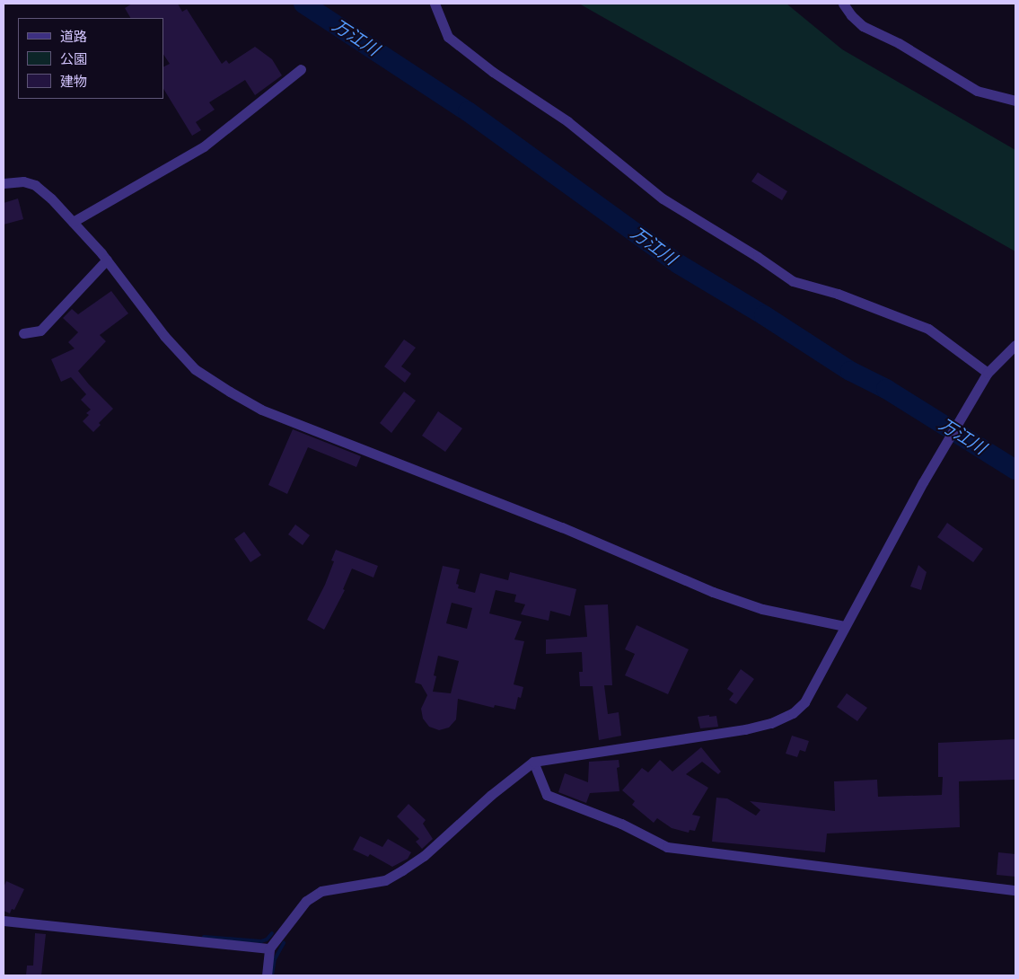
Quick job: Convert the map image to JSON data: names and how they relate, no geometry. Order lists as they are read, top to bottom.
{
  "water": ["万江川"],
  "legend": ["道路", "公園", "建物"]
}
